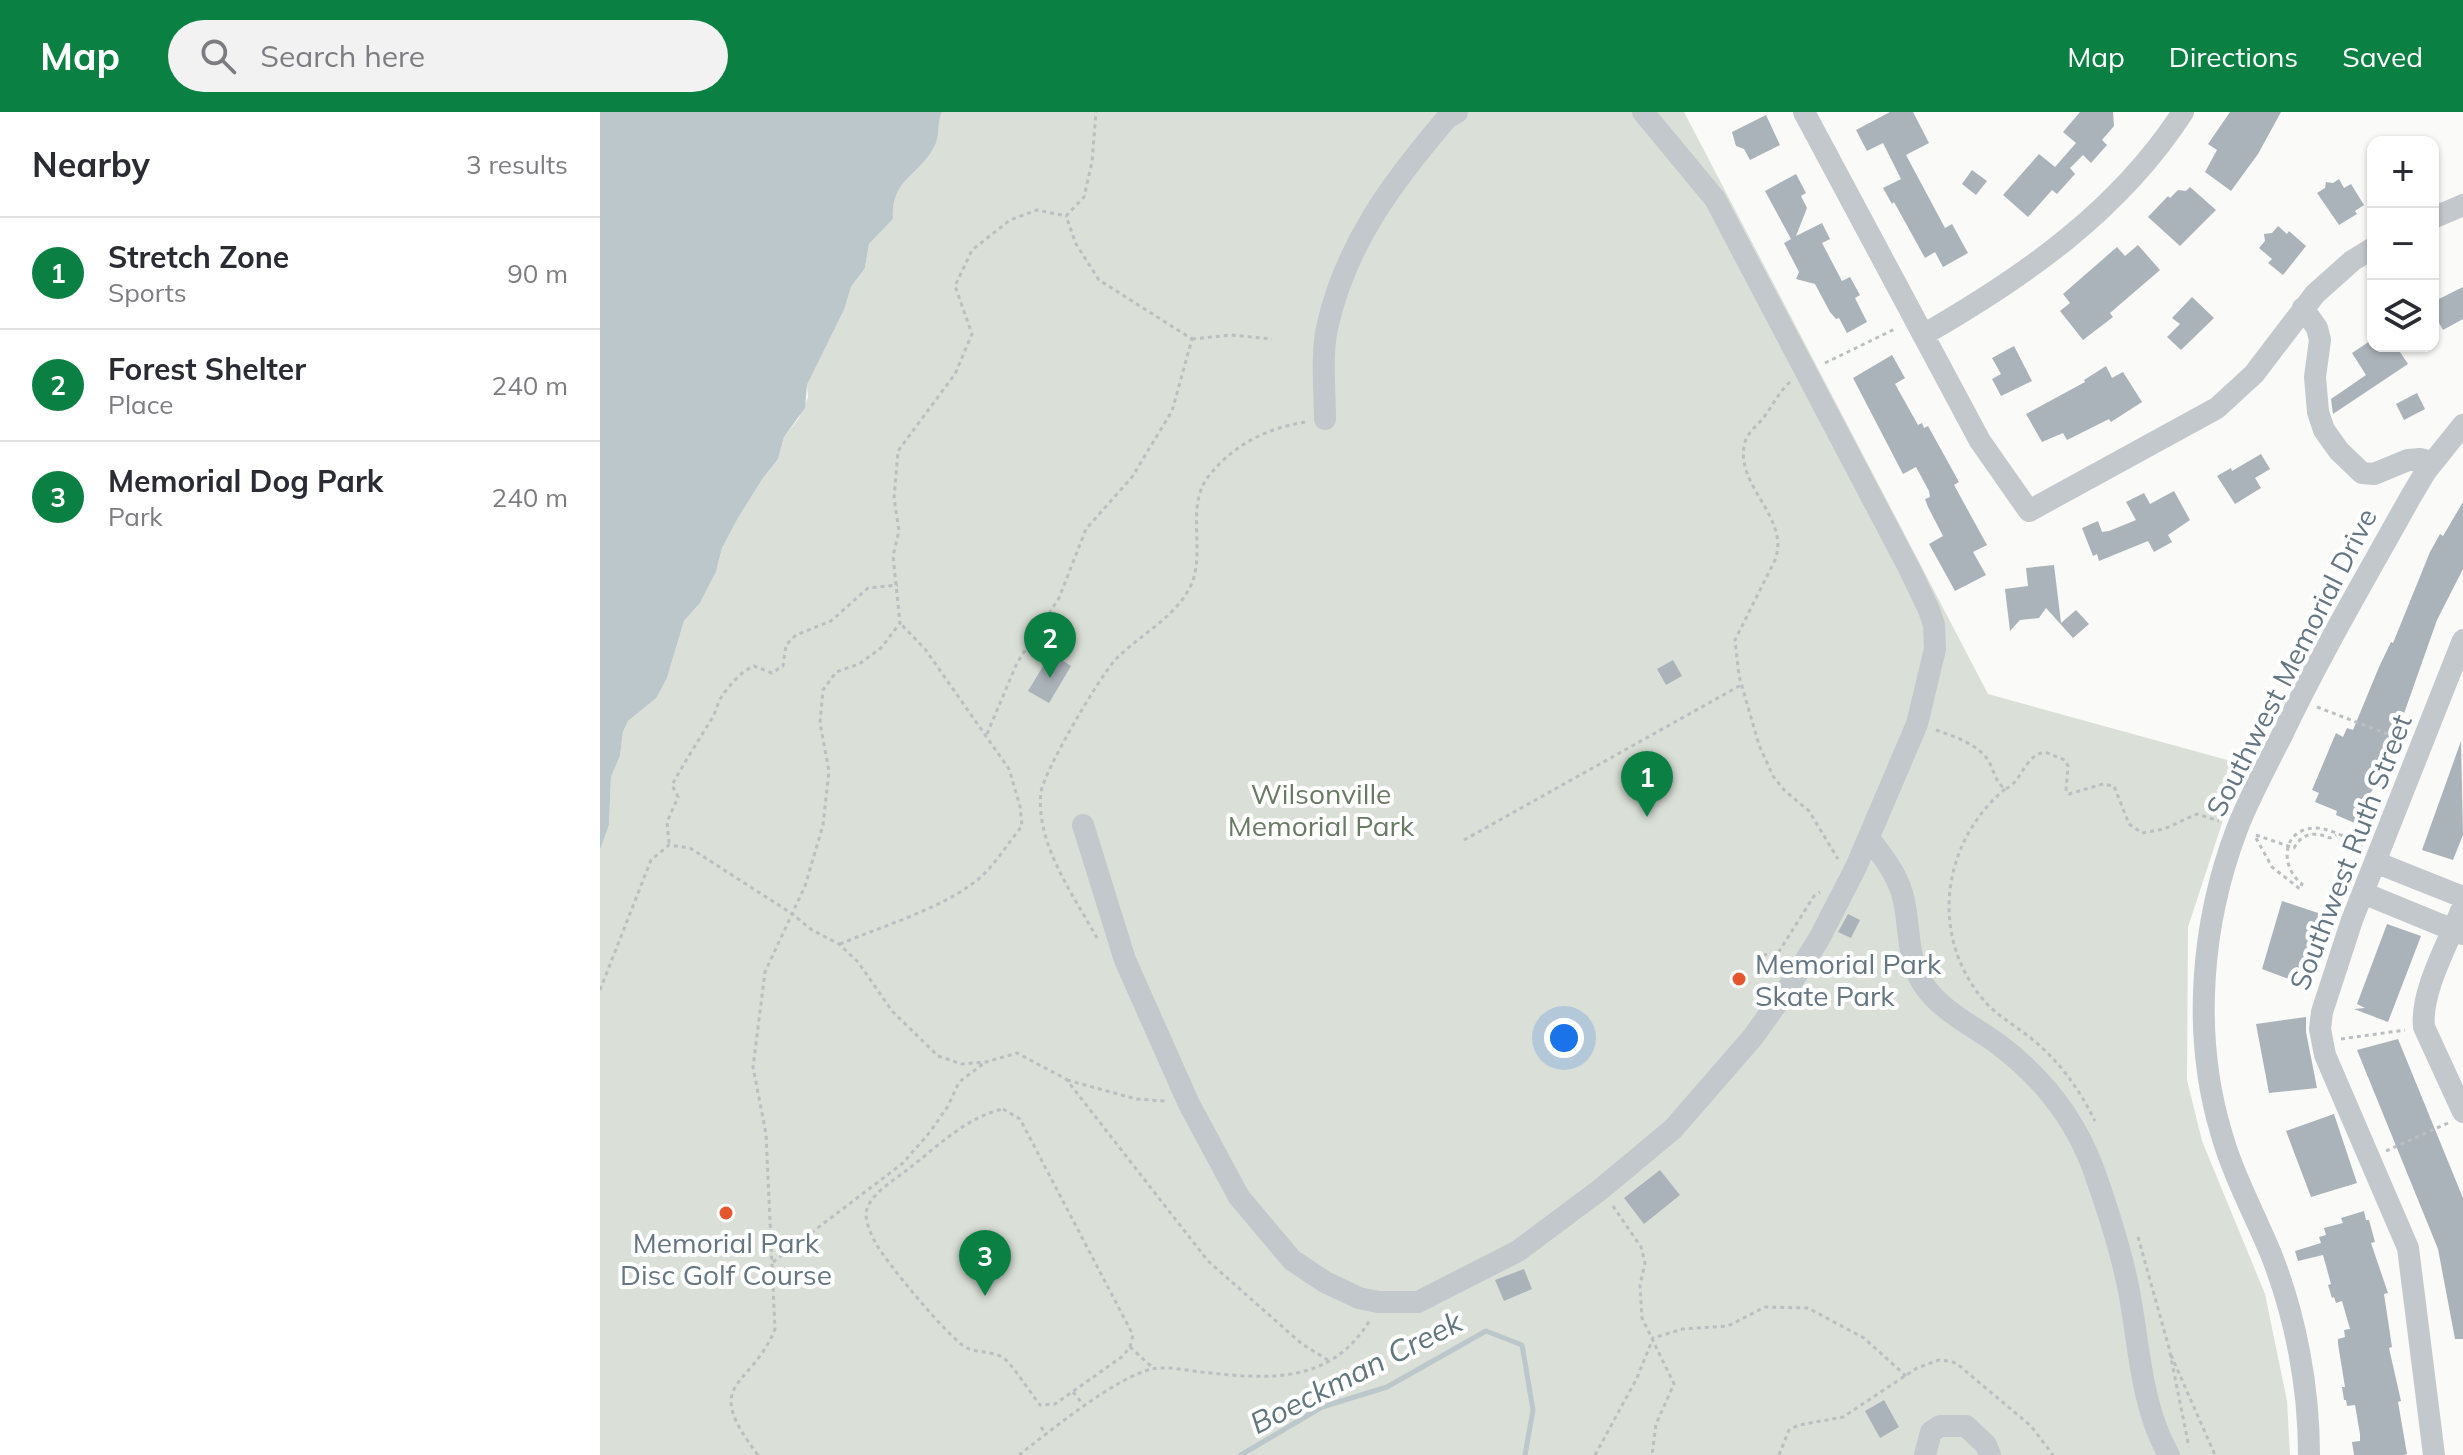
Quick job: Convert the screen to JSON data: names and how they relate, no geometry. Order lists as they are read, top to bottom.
{
  "streets": {
    "street": ["Southwest Memorial Drive", "Southwest Ruth Street"]
  },
  "water": ["Boeckman Creek"],
  "parks": ["Wilsonville Memorial Park"],
  "places": ["Memorial Park Skate Park", "Memorial Park Disc Golf Course"],
  "page": {
    "header": "Map",
    "search": "Search here",
    "nav": ["Map", "Directions", "Saved"],
    "heading": ["Nearby", "3 results"],
    "map_buttons": ["+", "−"],
    "list": [
      {
        "mark": "1",
        "name": "Stretch Zone",
        "note": "Sports",
        "value": "90 m"
      },
      {
        "mark": "2",
        "name": "Forest Shelter",
        "note": "Place",
        "value": "240 m"
      },
      {
        "mark": "3",
        "name": "Memorial Dog Park",
        "note": "Park",
        "value": "240 m"
      }
    ],
    "pins": ["2", "1", "3"]
  }
}
